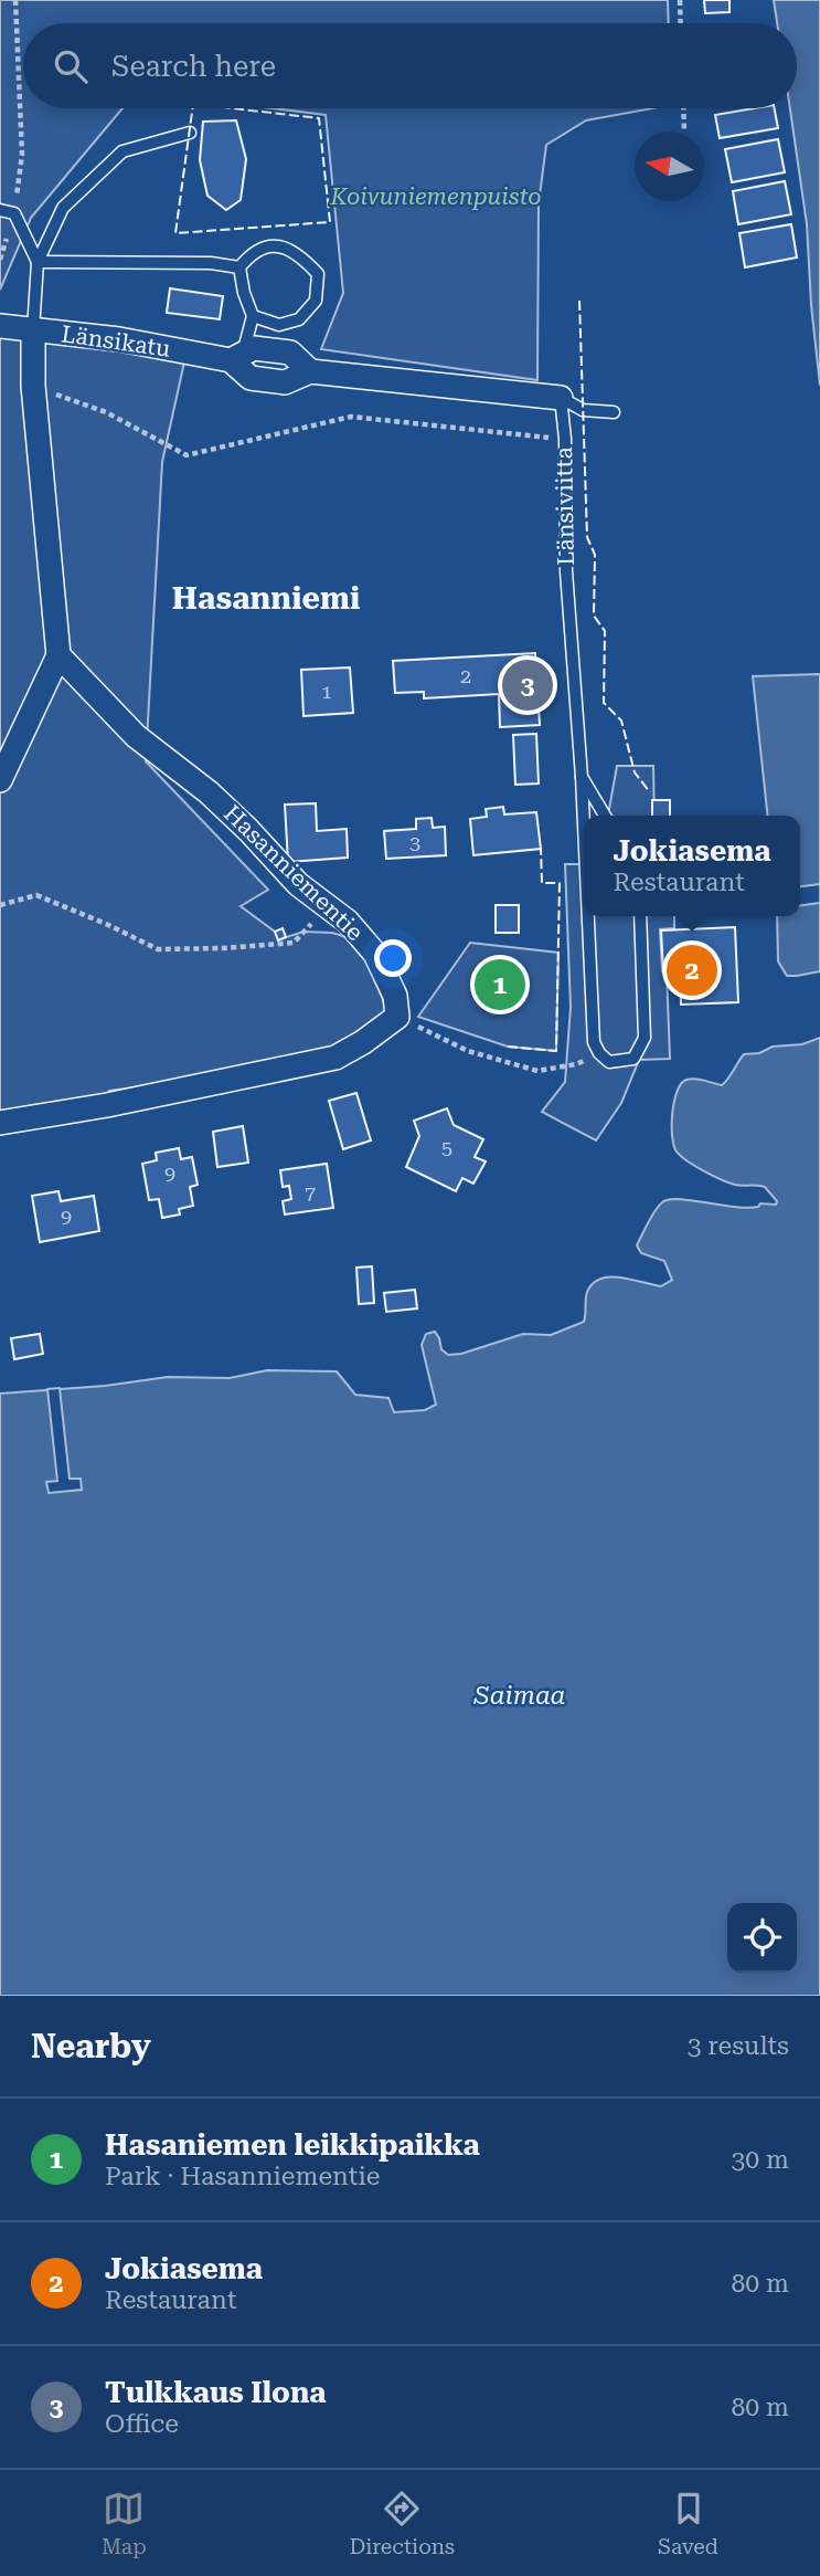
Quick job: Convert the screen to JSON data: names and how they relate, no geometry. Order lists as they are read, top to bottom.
{
  "streets": {
    "street": ["Länsikatu", "Hasanniementie"],
    "lane": ["Länsiviitta"]
  },
  "crossings": [
    ["Länsikatu", "Länsiviitta"]
  ],
  "districts": ["Hasanniemi"],
  "water": ["Saimaa"],
  "parks": ["Koivuniemenpuisto"],
  "house_numbers": [
    "2",
    "1",
    "3",
    "5",
    "9",
    "7",
    "9"
  ],
  "north": "left",
  "page": {
    "search": "Search here",
    "pins": ["3", "2", "1"],
    "popup": ["Jokiasema", "Restaurant"],
    "heading": ["Nearby", "3 results"],
    "list": [
      {
        "mark": "1",
        "name": "Hasaniemen leikkipaikka",
        "note": "Park · Hasanniementie",
        "value": "30 m"
      },
      {
        "mark": "2",
        "name": "Jokiasema",
        "note": "Restaurant",
        "value": "80 m"
      },
      {
        "mark": "3",
        "name": "Tulkkaus Ilona",
        "note": "Office",
        "value": "80 m"
      }
    ],
    "nav": ["Map", "Directions", "Saved"]
  }
}
